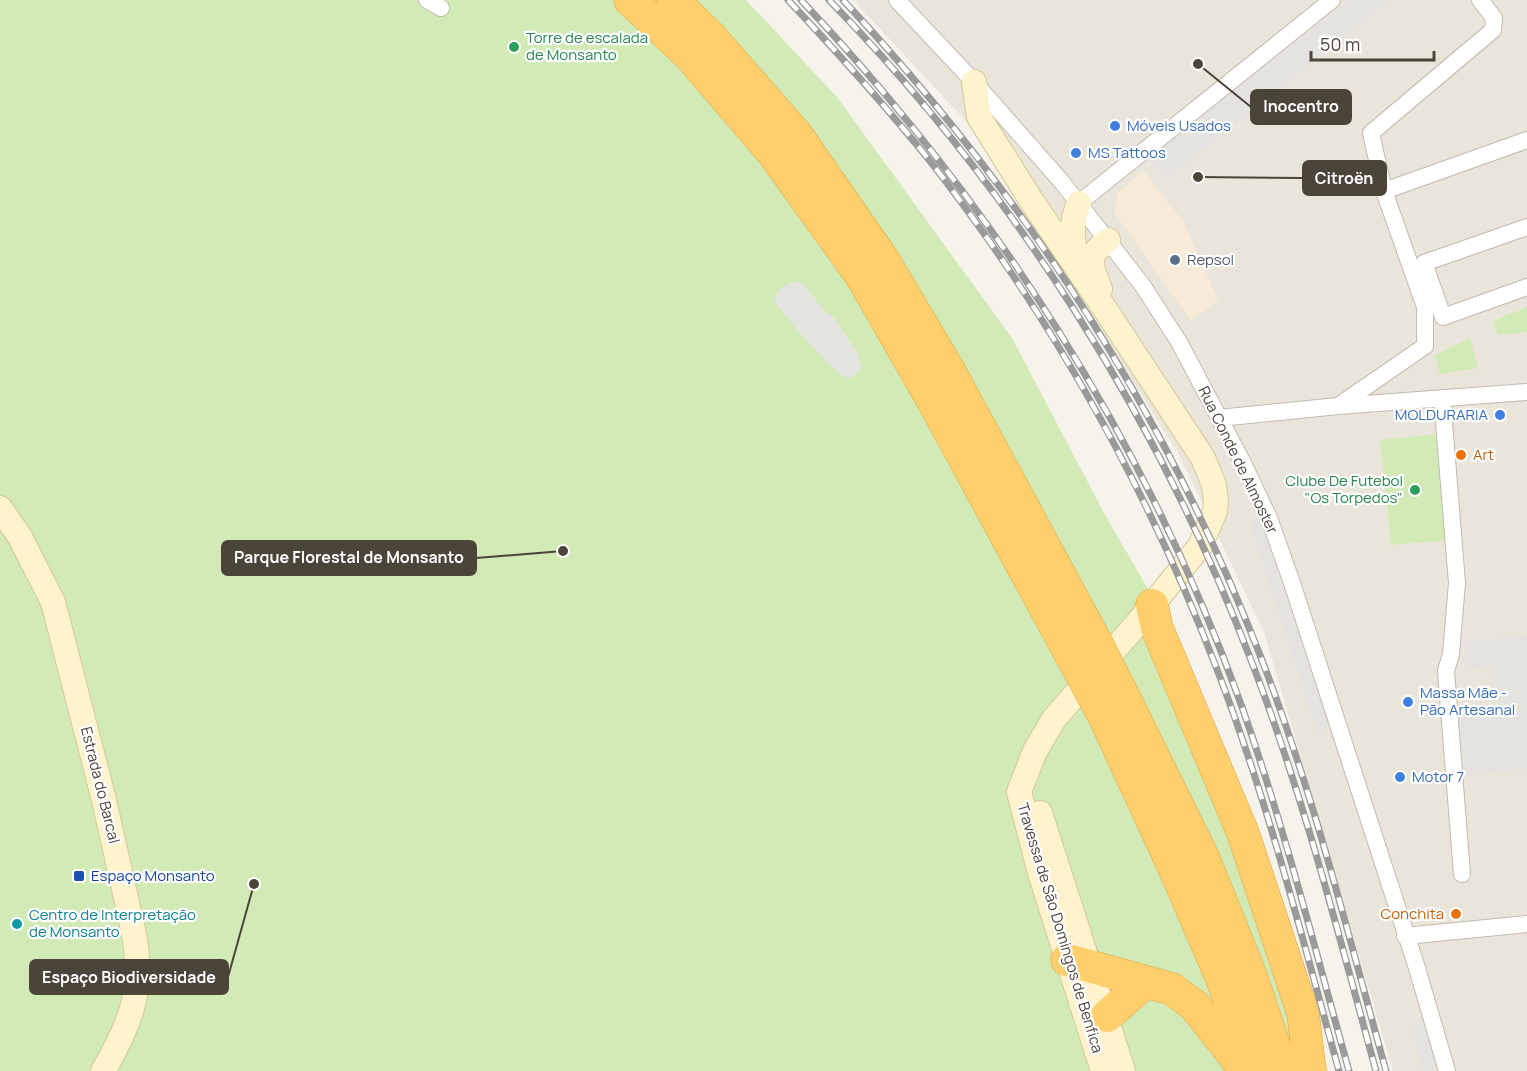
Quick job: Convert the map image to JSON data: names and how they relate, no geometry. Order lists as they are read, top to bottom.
{
  "streets": {
    "street": ["Rua Conde de Almoster", "Estrada do Barcal", "Travessa de São Domingos de Benfica"]
  },
  "crossings": [
    ["Rua Conde de Almoster", "Travessa de São Domingos de Benfica"]
  ],
  "places": {
    "other": [
      "Torre de escalada de Monsanto",
      "Inocentro",
      "Móveis Usados",
      "MS Tattoos",
      "Citroën",
      "Repsol",
      "MOLDURARIA",
      "Art",
      "Clube De Futebol \"Os Torpedos\"",
      "Parque Florestal de Monsanto",
      "Massa Mãe - Pão Artesanal",
      "Motor 7",
      "Espaço Biodiversidade",
      "Conchita",
      "Centro de Interpretação de Monsanto"
    ],
    "transit": ["Espaço Monsanto"]
  },
  "scale_bar": "50 m"
}
